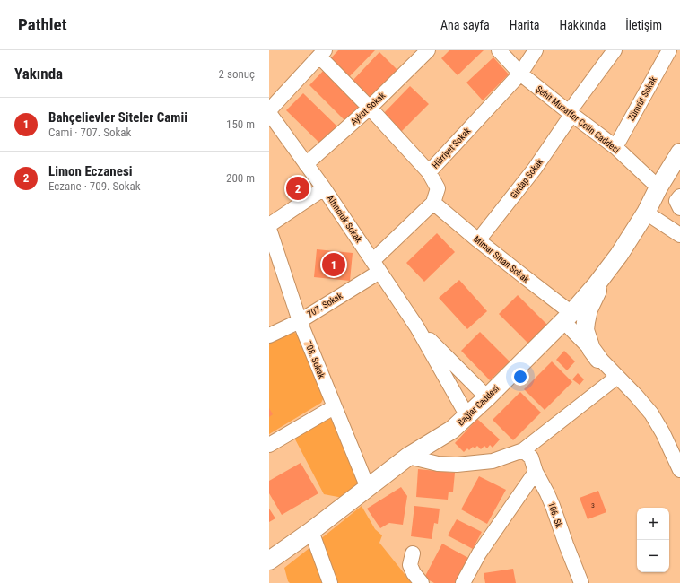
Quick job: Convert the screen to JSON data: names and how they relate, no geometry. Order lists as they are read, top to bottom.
{
  "streets": {
    "main road": ["Bağlar Caddesi"],
    "street": [
      "Zümrüt Sokak",
      "Aykut Sokak",
      "Şehit Muzaffer Çetin Caddesi",
      "Hürriyet Sokak",
      "Girdap Sokak",
      "Altınoluk Sokak",
      "Mimar Sinan Sokak",
      "707. Sokak",
      "708. Sokak",
      "106. Sk"
    ]
  },
  "crossings": [
    ["Zümrüt Sokak", "Şehit Muzaffer Çetin Caddesi"],
    ["Aykut Sokak", "Altınoluk Sokak"],
    ["Şehit Muzaffer Çetin Caddesi", "Hürriyet Sokak"],
    ["Şehit Muzaffer Çetin Caddesi", "Girdap Sokak"],
    ["Şehit Muzaffer Çetin Caddesi", "Bağlar Caddesi"],
    ["Hürriyet Sokak", "Mimar Sinan Sokak"],
    ["Girdap Sokak", "Mimar Sinan Sokak"],
    ["Altınoluk Sokak", "707. Sokak"],
    ["Altınoluk Sokak", "Bağlar Caddesi"],
    ["Mimar Sinan Sokak", "Bağlar Caddesi"],
    ["707. Sokak", "708. Sokak"],
    ["708. Sokak", "Bağlar Caddesi"]
  ],
  "house_numbers": ["3"],
  "page": {
    "header": "Pathlet",
    "nav": [
      "Ana sayfa",
      "Harita",
      "Hakkında",
      "İletişim"
    ],
    "heading": ["Yakında", "2 sonuç"],
    "list": [
      {
        "mark": "1",
        "name": "Bahçelievler Siteler Camii",
        "note": "Cami · 707. Sokak",
        "value": "150 m"
      },
      {
        "mark": "2",
        "name": "Limon Eczanesi",
        "note": "Eczane · 709. Sokak",
        "value": "200 m"
      }
    ],
    "pins": ["2", "1"],
    "map_buttons": ["+", "−"]
  }
}
